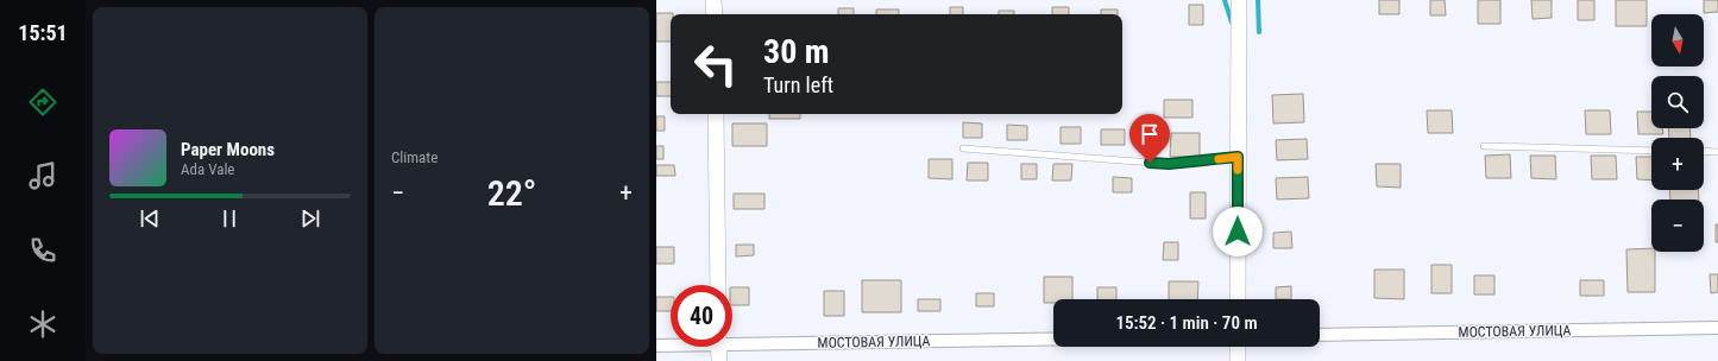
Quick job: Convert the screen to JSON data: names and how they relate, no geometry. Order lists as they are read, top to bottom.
{
  "streets": {
    "street": ["МОСТОВАЯ УЛИЦА"]
  },
  "north": "bottom",
  "page": {
    "tabs": "15:51",
    "tile": "Climate",
    "map_buttons": ["+", "−"],
    "turn": ["30 m", "Turn left"],
    "song": ["Paper Moons", "Ada Vale"],
    "heat": ["−", "22°", "+"],
    "limit": "40",
    "trip": "15:52 · 1 min · 70 m"
  }
}
